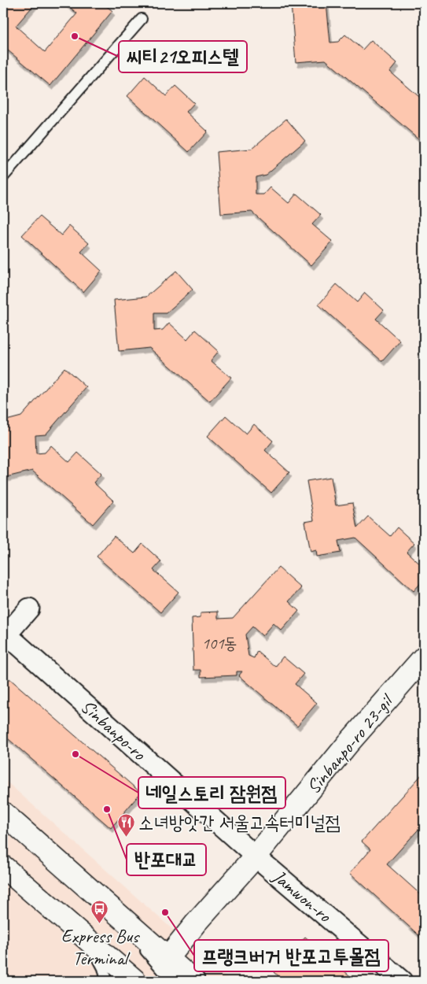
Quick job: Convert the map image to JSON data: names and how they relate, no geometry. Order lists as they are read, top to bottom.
{
  "streets": {
    "main road": ["Sinbanpo-ro 23-gil"],
    "street": ["Sinbanpo-ro", "Jamwon-ro"]
  },
  "crossings": [
    ["Sinbanpo-ro", "Sinbanpo-ro 23-gil"],
    ["Sinbanpo-ro", "Jamwon-ro"],
    ["Sinbanpo-ro 23-gil", "Jamwon-ro"]
  ],
  "places": {
    "other": [
      "씨티21오피스텔",
      "네일스토리 잠원점",
      "반포대교",
      "프랭크버거 반포고투몰점"
    ],
    "restaurant": ["소녀방앗간 서울고속터미널점"],
    "bus stop": ["Express Bus Terminal"]
  },
  "house_numbers": ["101동"]
}
